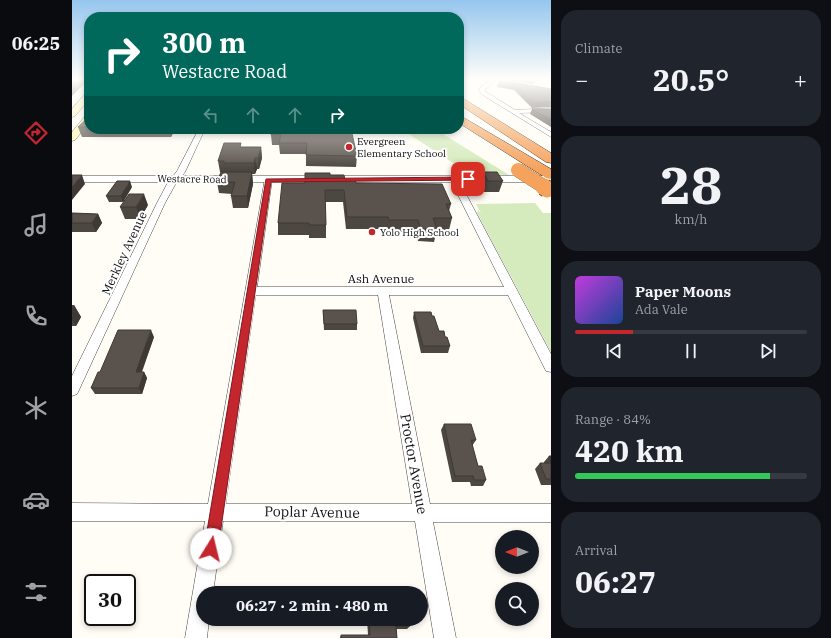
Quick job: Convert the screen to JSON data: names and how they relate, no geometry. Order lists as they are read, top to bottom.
{
  "streets": {
    "street": [
      "Westacre Road",
      "Merkley Avenue",
      "Ash Avenue",
      "Proctor Avenue",
      "Poplar Avenue"
    ]
  },
  "crossings": [
    ["Westacre Road", "Merkley Avenue"],
    ["Ash Avenue", "Proctor Avenue"],
    ["Proctor Avenue", "Poplar Avenue"]
  ],
  "places": ["Evergreen Elementary School", "Yolo High School"],
  "north": "left",
  "page": {
    "tabs": "06:25",
    "tile": [
      "Climate",
      ["28", "km/h"],
      ["Range · 84%", "420 km"],
      ["Arrival", "06:27"]
    ],
    "turn": ["300 m", "Westacre Road"],
    "heat": ["−", "20.5°", "+"],
    "song": ["Paper Moons", "Ada Vale"],
    "limit": "30",
    "trip": "06:27 · 2 min · 480 m"
  }
}
